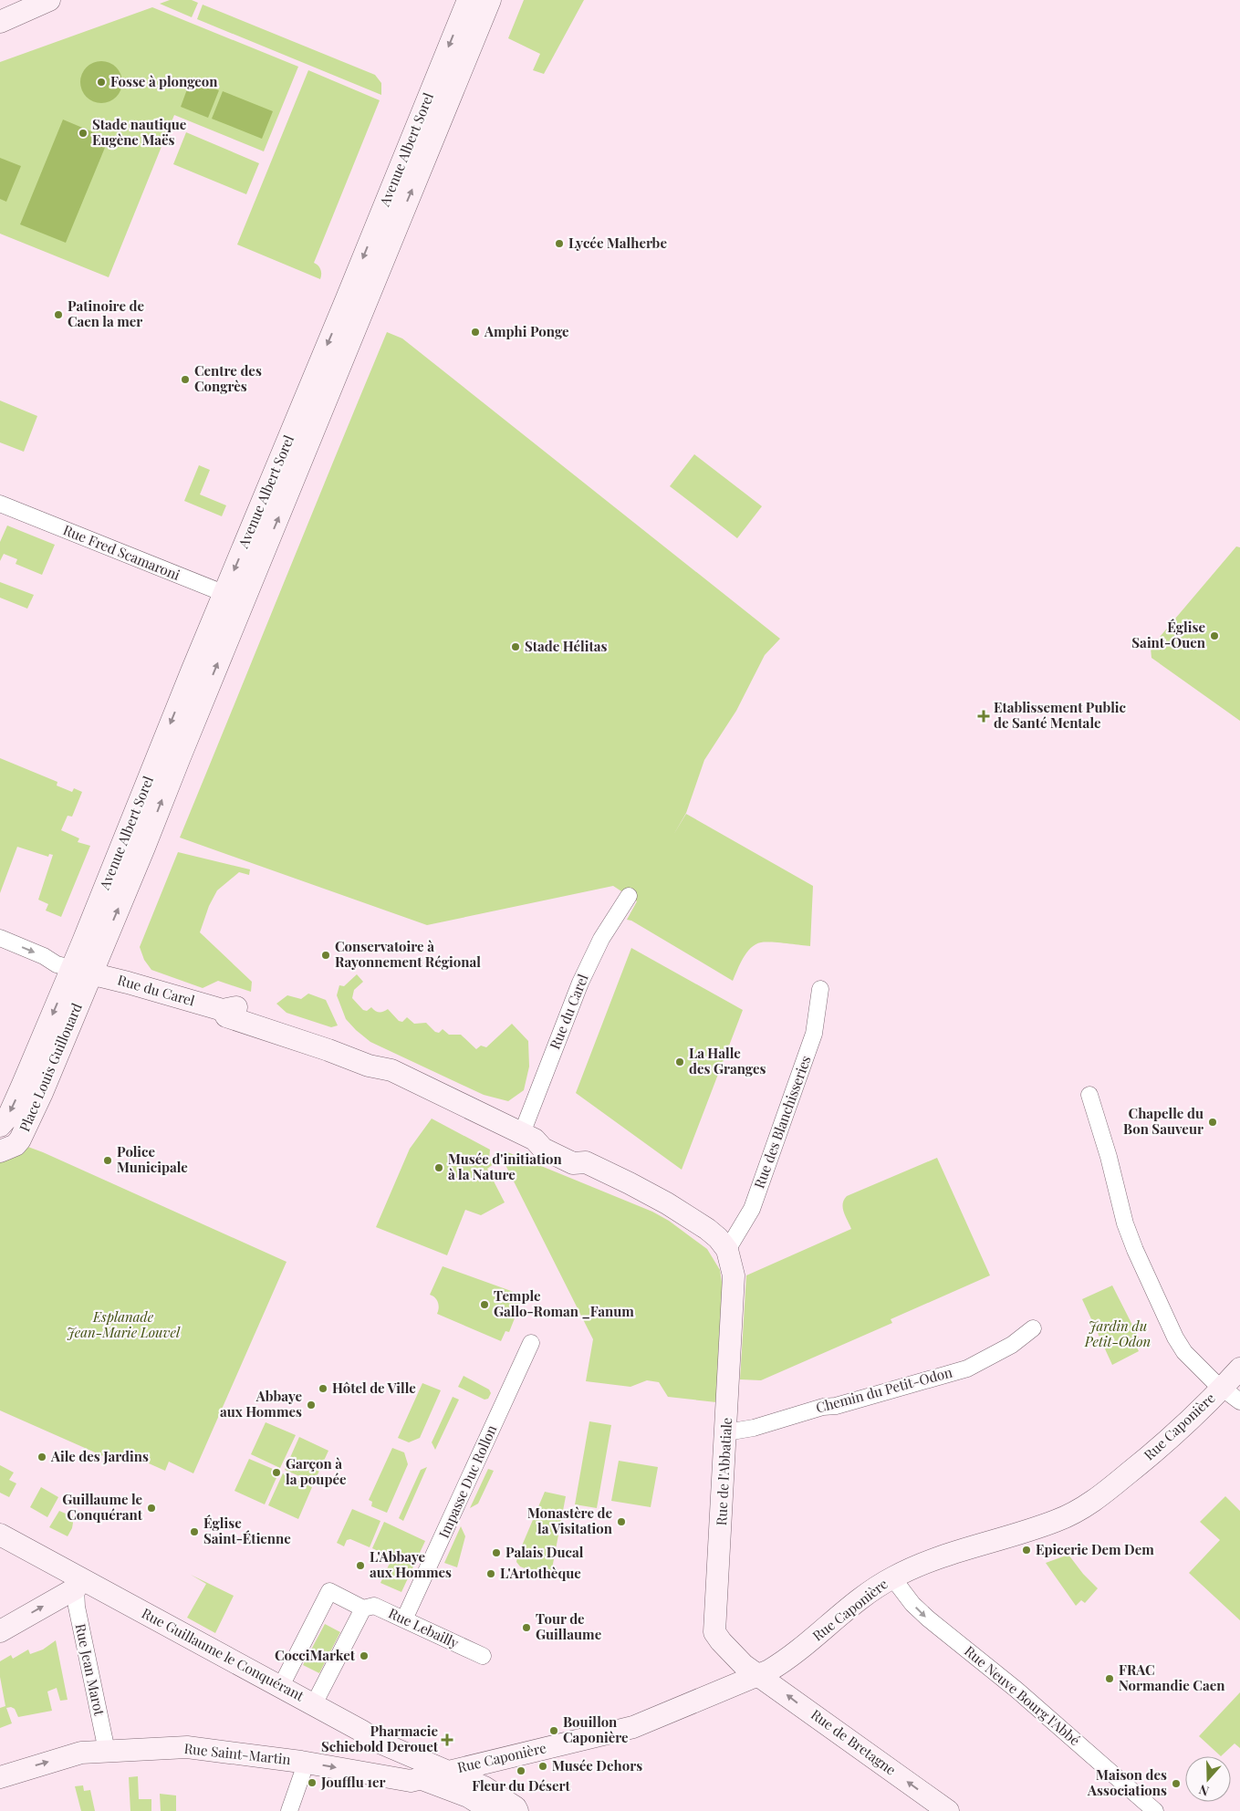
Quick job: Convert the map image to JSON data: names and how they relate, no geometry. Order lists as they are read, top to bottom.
{
  "streets": {
    "main road": [
      "Avenue Albert Sorel",
      "Rue du Carel",
      "Place Louis Guillouard",
      "Rue Caponière",
      "Rue de l'Abbatiale",
      "Rue Guillaume le Conquérant",
      "Rue de Bretagne",
      "Rue Saint-Martin"
    ],
    "street": [
      "Rue Fred Scamaroni",
      "Rue des Blanchisseries",
      "Chemin du Petit-Odon",
      "Impasse Duc Rollon",
      "Rue Lebailly",
      "Rue Jean Marot",
      "Rue Neuve Bourg l'Abbé"
    ]
  },
  "crossings": [
    ["Avenue Albert Sorel", "Rue Fred Scamaroni"],
    ["Avenue Albert Sorel", "Rue du Carel"],
    ["Avenue Albert Sorel", "Place Louis Guillouard"],
    ["Rue du Carel", "Place Louis Guillouard"],
    ["Rue du Carel", "Rue des Blanchisseries"],
    ["Rue du Carel", "Rue de l'Abbatiale"],
    ["Rue des Blanchisseries", "Rue de l'Abbatiale"],
    ["Chemin du Petit-Odon", "Rue de l'Abbatiale"],
    ["Rue Caponière", "Rue de l'Abbatiale"],
    ["Rue Caponière", "Rue Guillaume le Conquérant"],
    ["Rue Caponière", "Rue Neuve Bourg l'Abbé"],
    ["Rue Caponière", "Rue de Bretagne"],
    ["Rue Caponière", "Rue Saint-Martin"],
    ["Rue de l'Abbatiale", "Rue de Bretagne"],
    ["Impasse Duc Rollon", "Rue Lebailly"],
    ["Rue Guillaume le Conquérant", "Rue Jean Marot"],
    ["Rue Guillaume le Conquérant", "Rue Saint-Martin"],
    ["Rue Jean Marot", "Rue Saint-Martin"]
  ],
  "one_way": ["Rue Neuve Bourg l'Abbé", "Rue de Bretagne", "Rue Saint-Martin"],
  "parks": ["Esplanade Jean-Marie Louvel", "Jardin du Petit-Odon"],
  "places": {
    "other": [
      "Fosse à plongeon",
      "Stade nautique Eugène Maës",
      "Lycée Malherbe",
      "Patinoire de Caen la mer",
      "Amphi Ponge",
      "Centre des Congrès",
      "Église Saint-Ouen",
      "Stade Hélitas",
      "Conservatoire à Rayonnement Régional",
      "La Halle des Granges",
      "Chapelle du Bon Sauveur",
      "Police Municipale",
      "Musée d'initiation à la Nature",
      "Temple Gallo-Roman _Fanum",
      "Hôtel de Ville",
      "Abbaye aux Hommes",
      "Aile des Jardins",
      "Garçon à la poupée",
      "Guillaume le Conquérant",
      "Monastère de la Visitation",
      "Église Saint-Étienne",
      "Epicerie Dem Dem",
      "Palais Ducal",
      "L'Abbaye aux Hommes",
      "L'Artothèque",
      "Tour de Guillaume",
      "CocciMarket",
      "FRAC Normandie Caen",
      "Bouillon Caponière",
      "Musée Dehors",
      "Fleur du Désert",
      "Joufflu 1er",
      "Maison des Associations"
    ],
    "health": ["Etablissement Public de Santé Mentale", "Pharmacie Schiebold Derouet"]
  },
  "north": "bottom"
}
